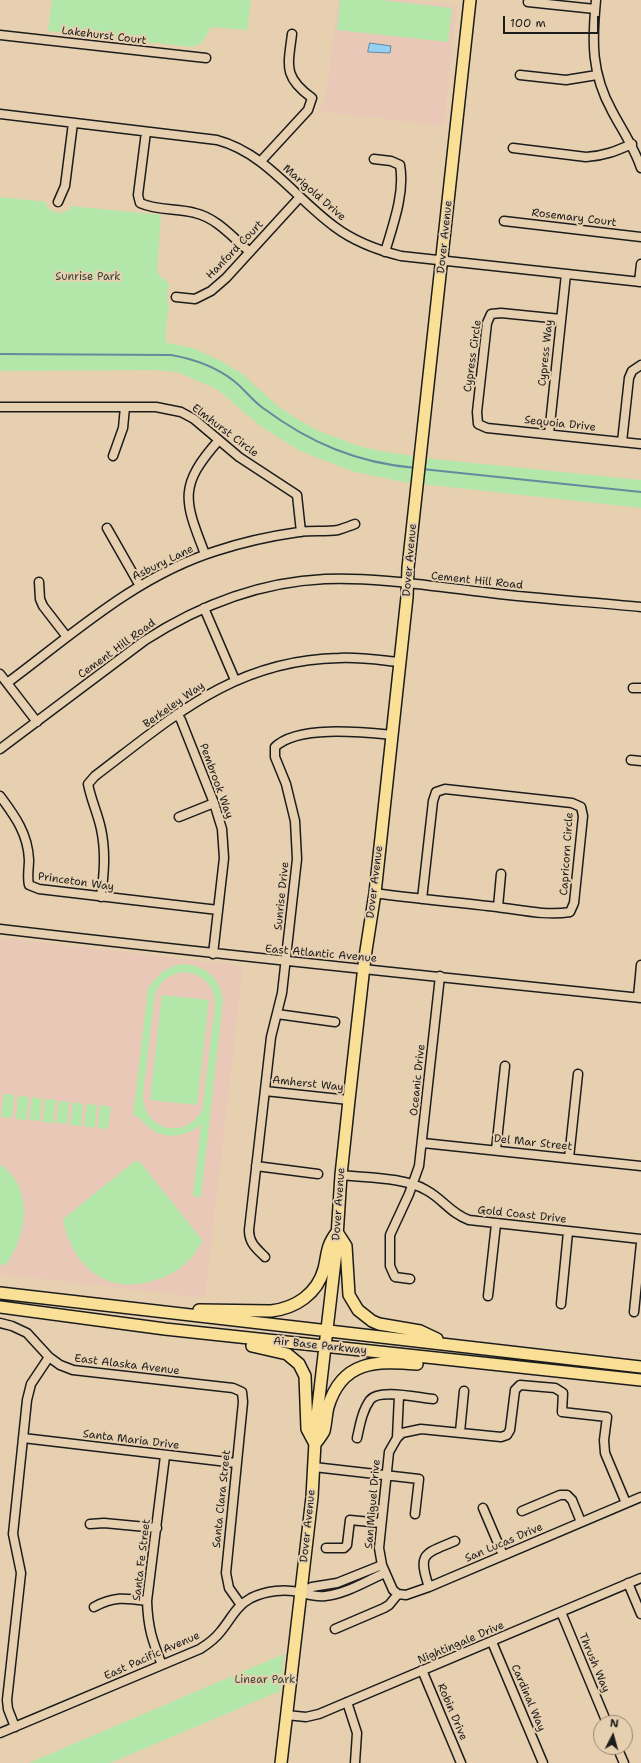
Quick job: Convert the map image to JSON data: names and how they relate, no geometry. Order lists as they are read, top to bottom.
{
  "streets": {
    "main road": ["Dover Avenue", "Air Base Parkway"],
    "street": [
      "Lakehurst Court",
      "Marigold Drive",
      "Rosemary Court",
      "Hanford Court",
      "Cypress Way",
      "Cypress Circle",
      "Sequoia Drive",
      "Elmhurst Circle",
      "Asbury Lane",
      "Cement Hill Road",
      "Berkeley Way",
      "Pembrook Way",
      "Capricorn Circle",
      "Princeton Way",
      "Sunrise Drive",
      "East Atlantic Avenue",
      "Oceanic Drive",
      "Amherst Way",
      "Del Mar Street",
      "Gold Coast Drive",
      "East Alaska Avenue",
      "Santa Maria Drive",
      "Santa Clara Street",
      "San Miguel Drive",
      "San Lucas Drive",
      "Santa Fe Street",
      "Nightingale Drive",
      "East Pacific Avenue",
      "Thrush Way",
      "Cardinal Way",
      "Robin Drive"
    ]
  },
  "crossings": [
    ["Marigold Drive", "Dover Avenue"],
    ["Marigold Drive", "Hanford Court"],
    ["Marigold Drive", "Cypress Way"],
    ["Dover Avenue", "Cement Hill Road"],
    ["Dover Avenue", "Berkeley Way"],
    ["Dover Avenue", "Capricorn Circle"],
    ["Dover Avenue", "Sunrise Drive"],
    ["Dover Avenue", "East Atlantic Avenue"],
    ["Dover Avenue", "Amherst Way"],
    ["Dover Avenue", "Gold Coast Drive"],
    ["Dover Avenue", "Air Base Parkway"],
    ["Dover Avenue", "Nightingale Drive"],
    ["Dover Avenue", "East Pacific Avenue"],
    ["Cypress Way", "Cypress Circle"],
    ["Cypress Way", "Sequoia Drive"],
    ["Cypress Circle", "Sequoia Drive"],
    ["Elmhurst Circle", "Asbury Lane"],
    ["Berkeley Way", "Pembrook Way"],
    ["Berkeley Way", "Princeton Way"],
    ["Pembrook Way", "Princeton Way"],
    ["Pembrook Way", "East Atlantic Avenue"],
    ["Sunrise Drive", "East Atlantic Avenue"],
    ["Sunrise Drive", "Amherst Way"],
    ["East Atlantic Avenue", "Oceanic Drive"],
    ["Oceanic Drive", "Del Mar Street"],
    ["Oceanic Drive", "Gold Coast Drive"],
    ["East Alaska Avenue", "Santa Clara Street"],
    ["Santa Maria Drive", "Santa Clara Street"],
    ["Santa Maria Drive", "Santa Fe Street"],
    ["Santa Clara Street", "East Pacific Avenue"],
    ["San Miguel Drive", "East Pacific Avenue"],
    ["Santa Fe Street", "East Pacific Avenue"],
    ["Nightingale Drive", "Thrush Way"],
    ["Nightingale Drive", "Cardinal Way"],
    ["Nightingale Drive", "Robin Drive"]
  ],
  "parks": ["Sunrise Park", "Linear Park"],
  "scale_bar": "100 m",
  "north": "top"
}
